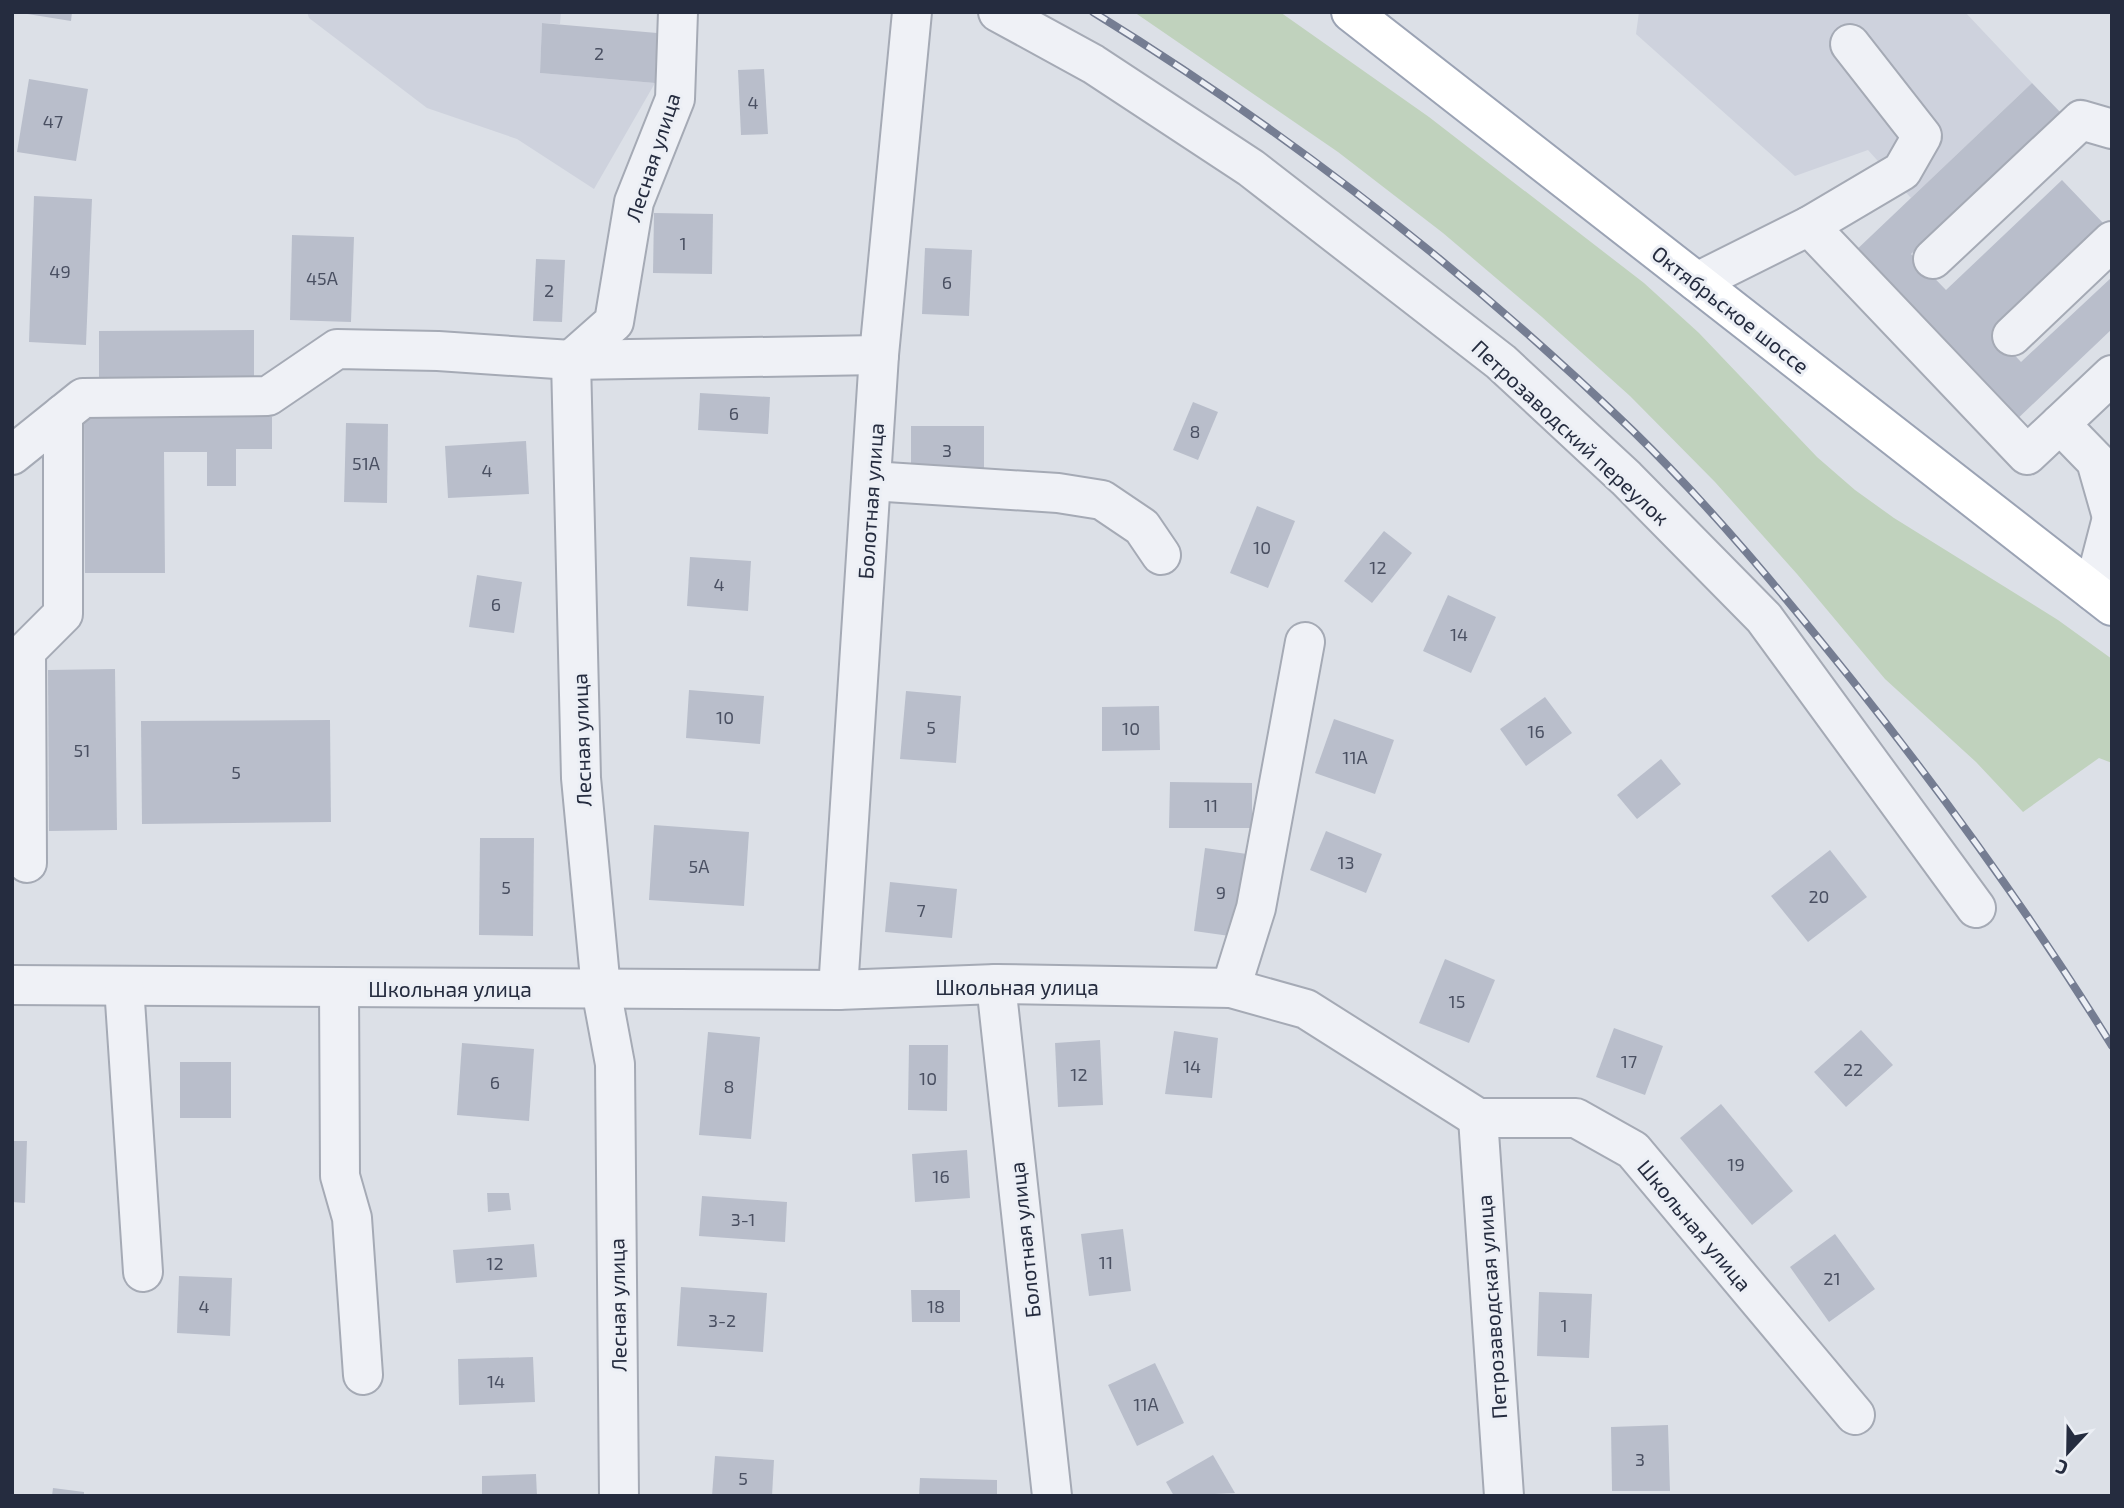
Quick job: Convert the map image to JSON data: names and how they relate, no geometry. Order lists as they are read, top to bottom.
{
  "streets": {
    "main road": ["Октябрьское шоссе"],
    "street": [
      "Лесная улица",
      "Петрозаводский переулок",
      "Болотная улица",
      "Школьная улица",
      "Петрозаводская улица"
    ]
  },
  "crossings": [
    ["Лесная улица", "Школьная улица"],
    ["Болотная улица", "Школьная улица"],
    ["Школьная улица", "Петрозаводская улица"]
  ],
  "house_numbers": [
    "2",
    "4",
    "47",
    "1",
    "49",
    "45А",
    "6",
    "2",
    "6",
    "8",
    "3",
    "51А",
    "4",
    "10",
    "12",
    "4",
    "6",
    "14",
    "10",
    "5",
    "10",
    "16",
    "51",
    "11А",
    "5",
    "11",
    "13",
    "5А",
    "5",
    "9",
    "20",
    "7",
    "15",
    "17",
    "14",
    "22",
    "12",
    "10",
    "6",
    "8",
    "19",
    "16",
    "3-1",
    "11",
    "12",
    "21",
    "4",
    "18",
    "3-2",
    "1",
    "14",
    "11А",
    "3",
    "5"
  ],
  "north": "bottom"
}
